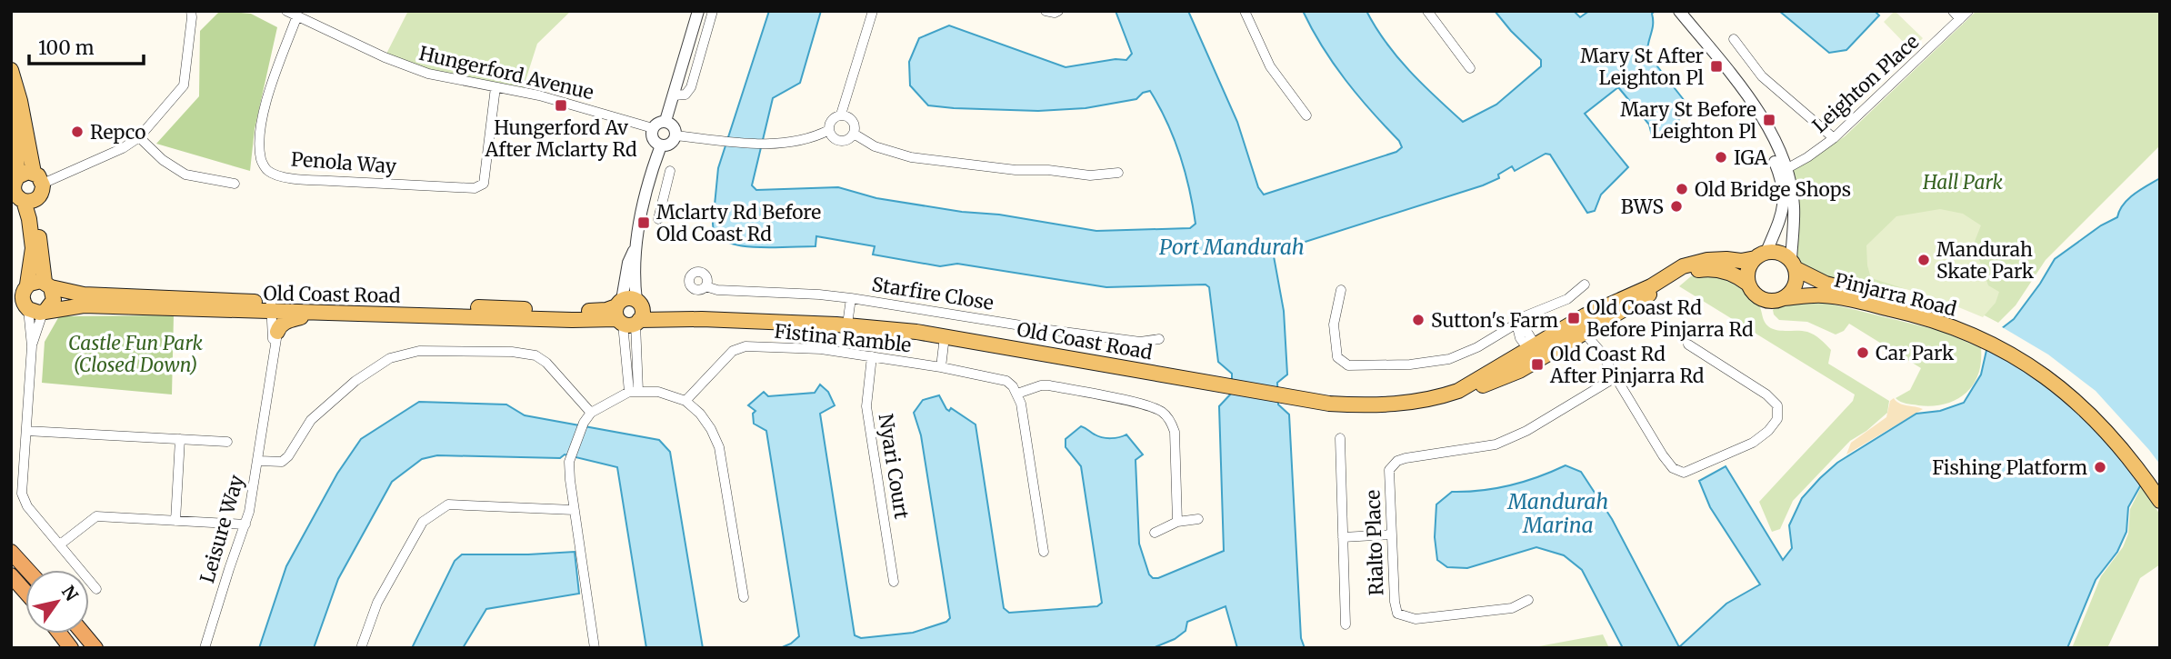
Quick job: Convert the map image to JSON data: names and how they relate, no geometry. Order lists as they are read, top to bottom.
{
  "streets": {
    "main road": ["Old Coast Road", "Pinjarra Road"],
    "street": [
      "Hungerford Avenue",
      "Leighton Place",
      "Penola Way",
      "Starfire Close",
      "Fistina Ramble",
      "Nyari Court",
      "Leisure Way",
      "Rialto Place"
    ]
  },
  "crossings": [
    ["Hungerford Avenue", "Penola Way"],
    ["Starfire Close", "Old Coast Road"],
    ["Old Coast Road", "Pinjarra Road"],
    ["Old Coast Road", "Leisure Way"],
    ["Fistina Ramble", "Nyari Court"]
  ],
  "water": ["Port Mandurah", "Mandurah Marina"],
  "parks": ["Hall Park", "Castle Fun Park (Closed Down)"],
  "places": {
    "transit": [
      "Mary St After Leighton Pl",
      "Hungerford Av After Mclarty Rd",
      "Mary St Before Leighton Pl",
      "Mclarty Rd Before Old Coast Rd",
      "Old Coast Rd Before Pinjarra Rd",
      "Old Coast Rd After Pinjarra Rd"
    ],
    "other": [
      "Repco",
      "IGA",
      "Old Bridge Shops",
      "BWS",
      "Mandurah Skate Park",
      "Sutton's Farm",
      "Car Park",
      "Fishing Platform"
    ]
  },
  "scale_bar": "100 m",
  "north": "top right"
}
